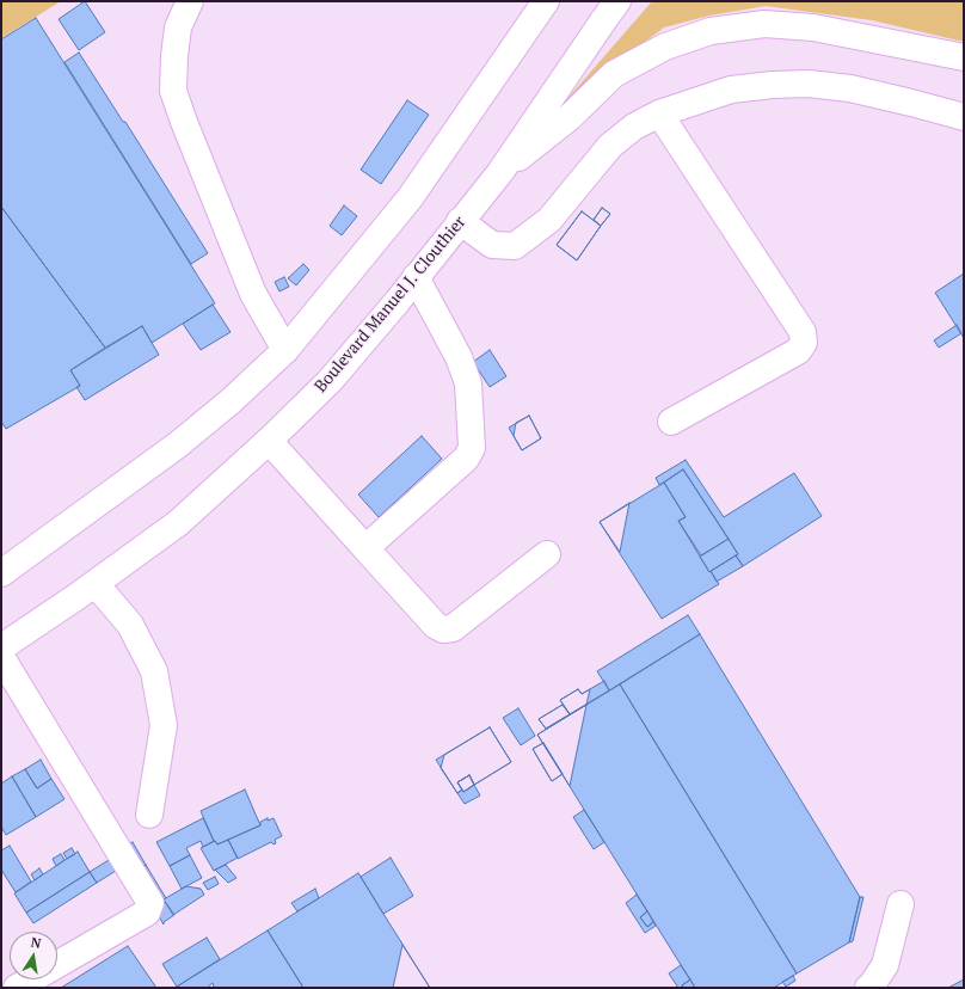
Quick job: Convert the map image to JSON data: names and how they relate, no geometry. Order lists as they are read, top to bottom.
{
  "streets": {
    "main road": ["Boulevard Manuel J. Clouthier"]
  },
  "north": "top"
}
